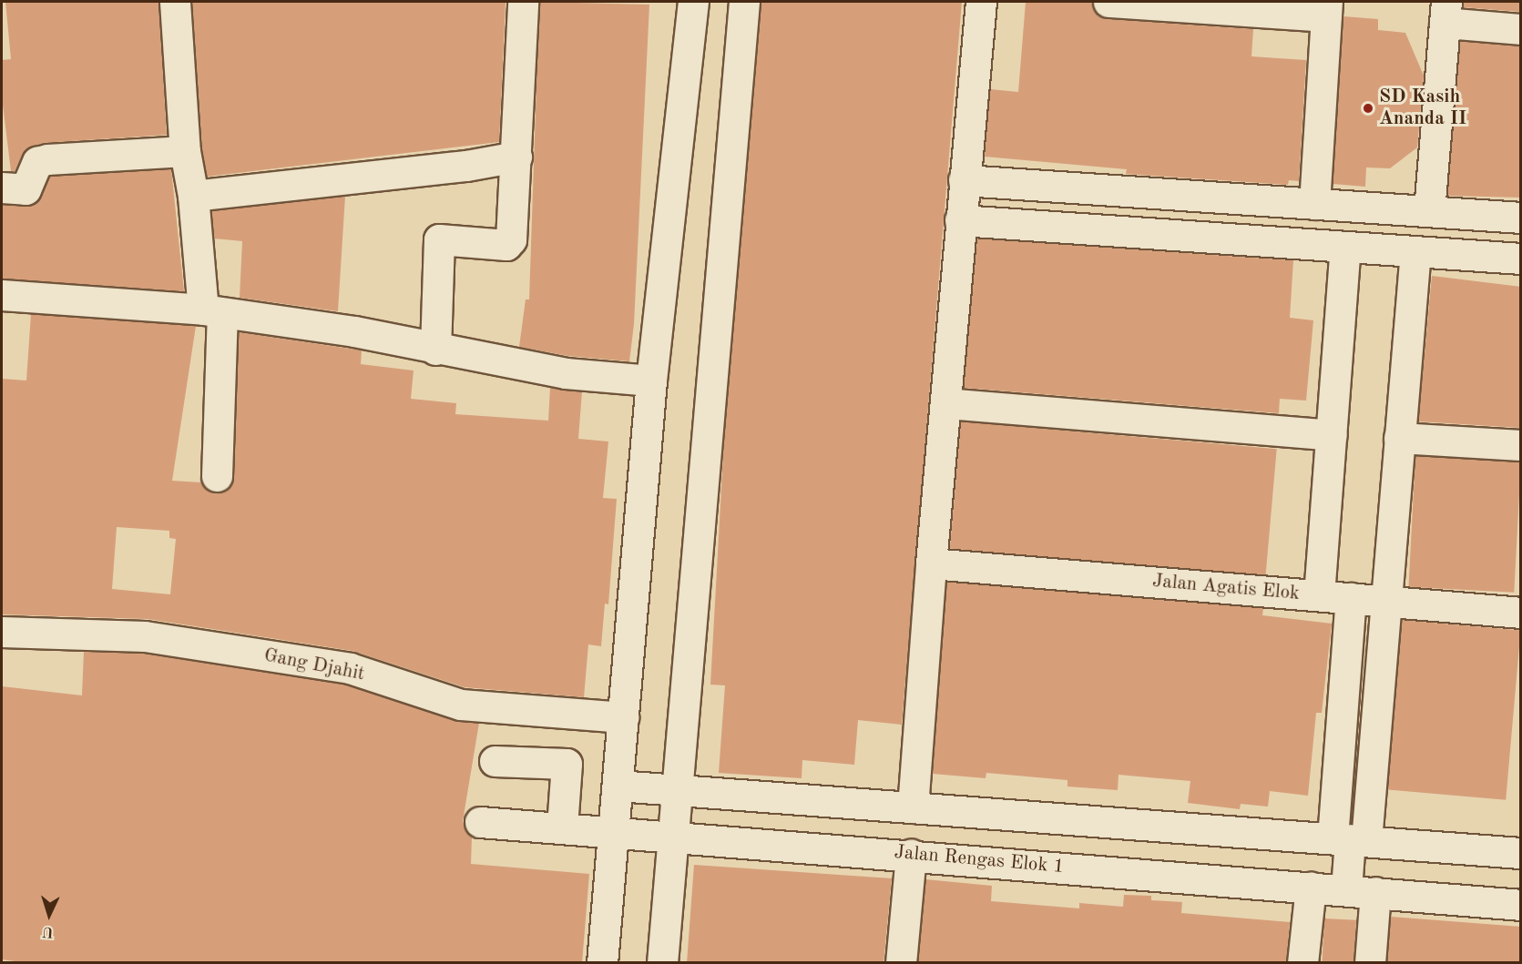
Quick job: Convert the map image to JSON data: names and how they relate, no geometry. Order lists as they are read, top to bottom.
{
  "streets": {
    "street": ["Jalan Agatis Elok", "Gang Djahit", "Jalan Rengas Elok 1"]
  },
  "places": ["SD Kasih Ananda II"],
  "north": "bottom"
}
